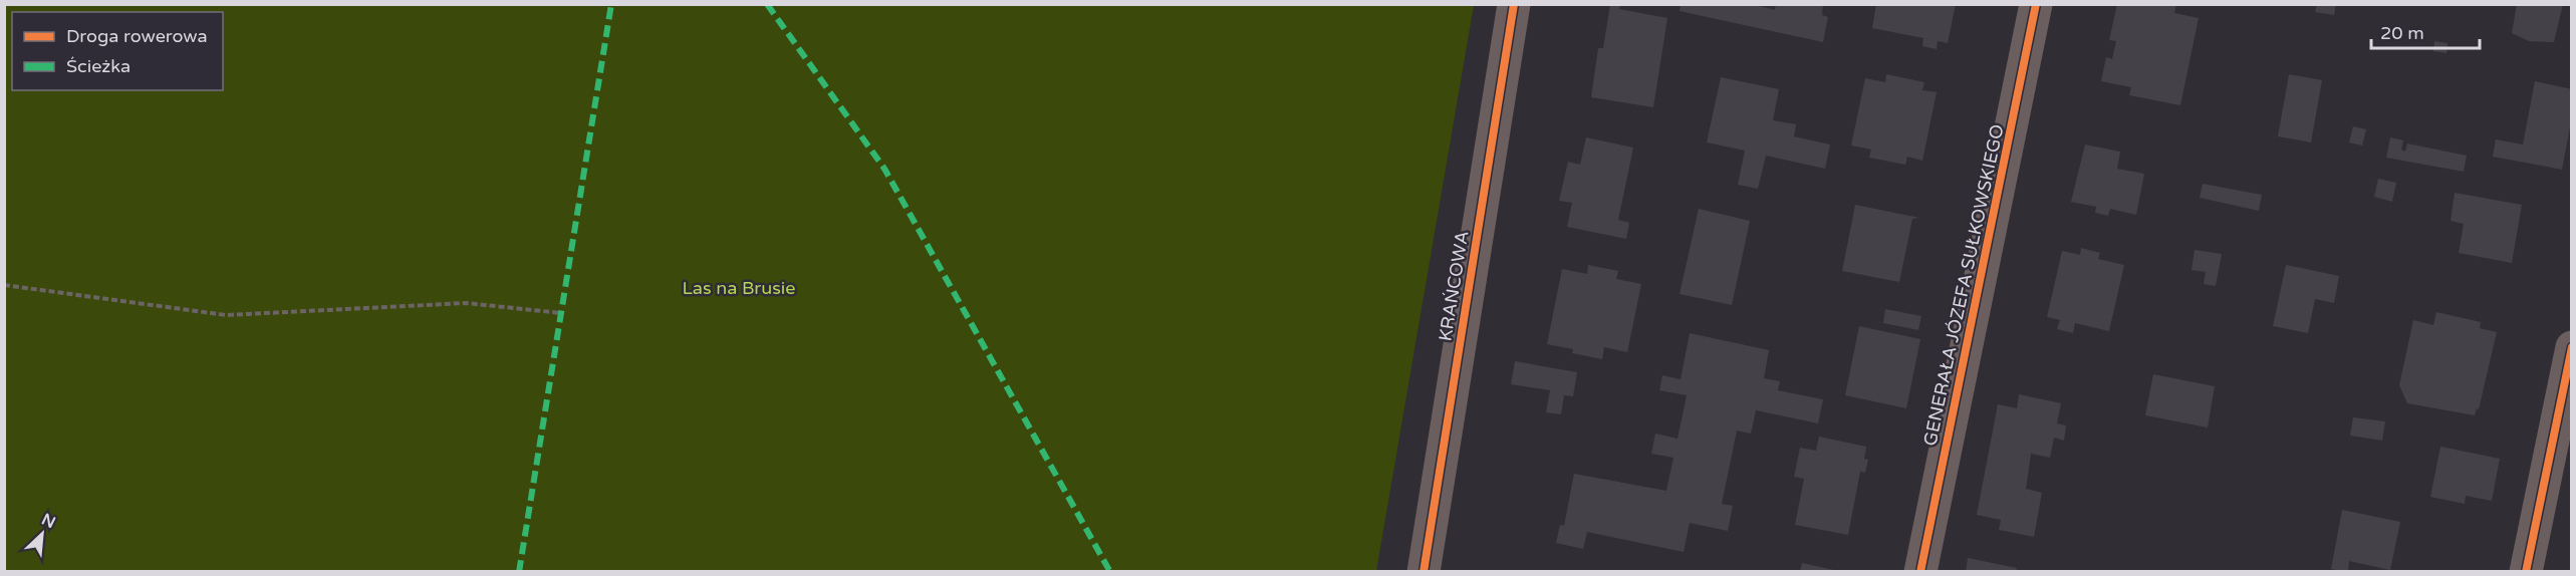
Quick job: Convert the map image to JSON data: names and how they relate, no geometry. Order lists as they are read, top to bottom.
{
  "streets": {
    "street": ["GENERAŁA JÓZEFA SUŁKOWSKIEGO", "KRAŃCOWA"]
  },
  "parks": ["Las na Brusie"],
  "legend": ["Droga rowerowa", "Ścieżka"],
  "scale_bar": "20 m",
  "north": "top right"
}
